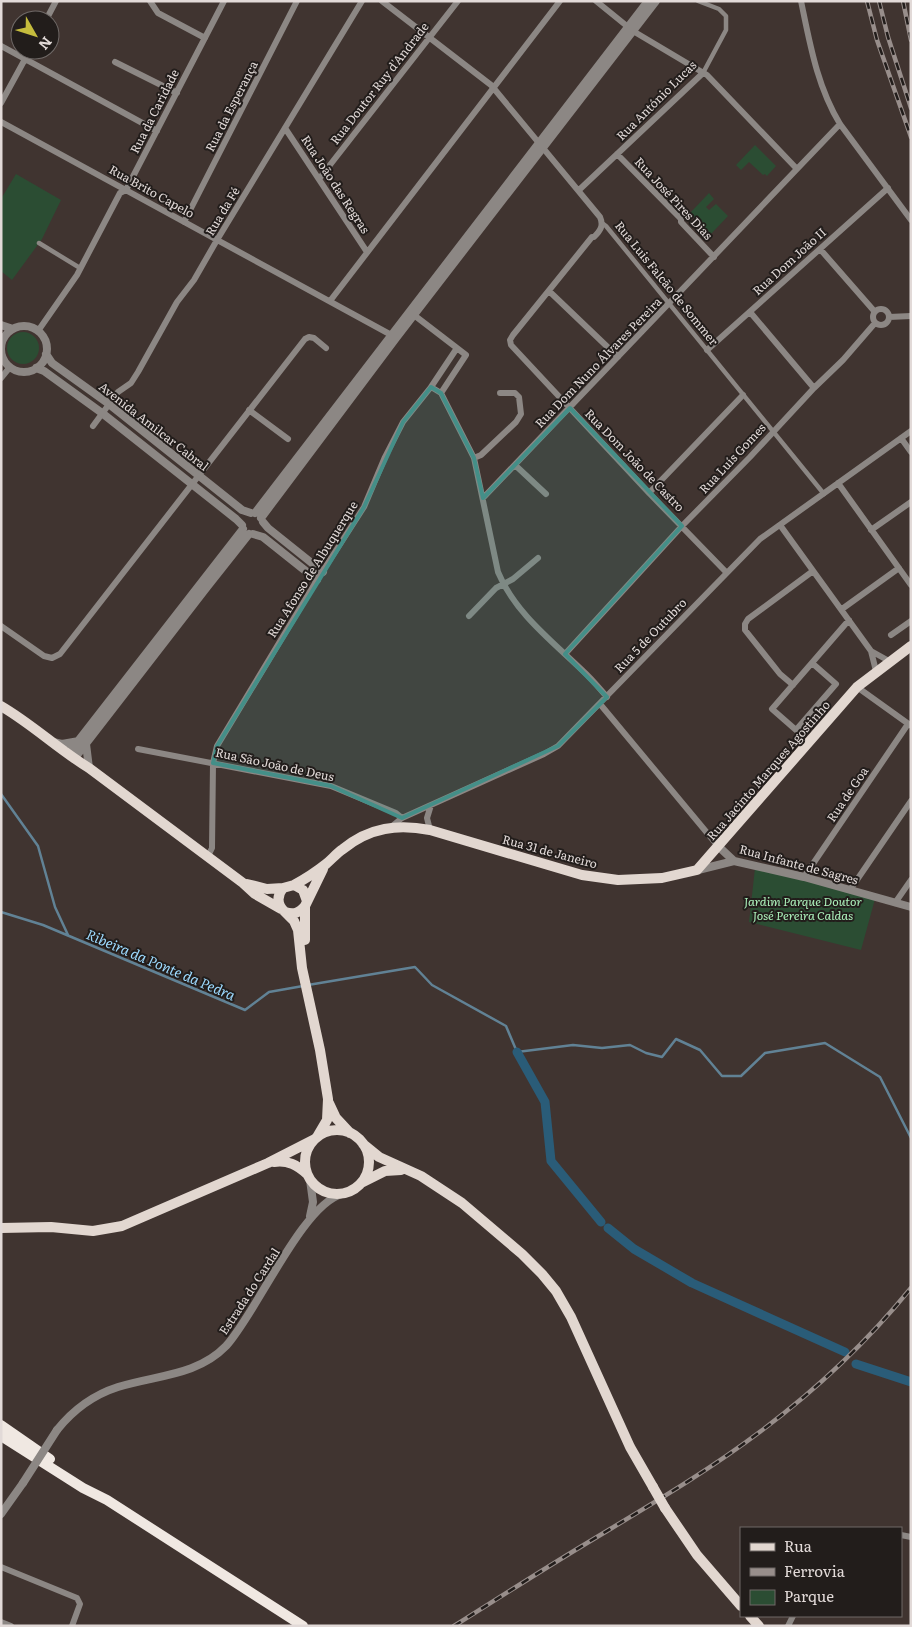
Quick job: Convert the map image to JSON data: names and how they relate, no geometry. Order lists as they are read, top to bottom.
{
  "streets": {
    "main road": ["Rua Jacinto Marques Agostinho", "Rua 31 de Janeiro"],
    "street": [
      "Rua Doutor Ruy d'Andrade",
      "Rua António Lucas",
      "Rua da Esperança",
      "Rua da Caridade",
      "Rua João das Regras",
      "Rua Brito Capelo",
      "Rua José Pires Dias",
      "Rua da Fé",
      "Rua Dom João II",
      "Rua Luis Falcão de Sommer",
      "Rua Dom Nuno Álvares Pereira",
      "Avenida Amilcar Cabral",
      "Rua Luís Gomes",
      "Rua Dom João de Castro",
      "Rua Afonso de Albuquerque",
      "Rua 5 de Outubro",
      "Rua São João de Deus",
      "Rua de Goa",
      "Rua Infante de Sagres",
      "Estrada do Cardal"
    ]
  },
  "crossings": [
    ["Rua Doutor Ruy d'Andrade", "Rua João das Regras"],
    ["Rua Doutor Ruy d'Andrade", "Rua Luis Falcão de Sommer"],
    ["Rua António Lucas", "Rua José Pires Dias"],
    ["Rua António Lucas", "Rua Luis Falcão de Sommer"],
    ["Rua da Esperança", "Rua Brito Capelo"],
    ["Rua da Caridade", "Rua Brito Capelo"],
    ["Rua da Caridade", "Avenida Amilcar Cabral"],
    ["Rua João das Regras", "Rua da Fé"],
    ["Rua Brito Capelo", "Rua da Fé"],
    ["Rua José Pires Dias", "Rua Dom Nuno Álvares Pereira"],
    ["Rua da Fé", "Avenida Amilcar Cabral"],
    ["Rua Dom João II", "Rua Luis Falcão de Sommer"],
    ["Rua Luis Falcão de Sommer", "Rua Dom Nuno Álvares Pereira"],
    ["Rua Luis Falcão de Sommer", "Rua Luís Gomes"],
    ["Rua Luis Falcão de Sommer", "Rua Dom João de Castro"],
    ["Rua Luis Falcão de Sommer", "Rua 5 de Outubro"],
    ["Rua Dom Nuno Álvares Pereira", "Rua Dom João de Castro"],
    ["Avenida Amilcar Cabral", "Rua Afonso de Albuquerque"],
    ["Rua Luís Gomes", "Rua Dom João de Castro"],
    ["Rua Dom João de Castro", "Rua 5 de Outubro"],
    ["Rua Afonso de Albuquerque", "Rua São João de Deus"],
    ["Rua 5 de Outubro", "Rua São João de Deus"],
    ["Rua 5 de Outubro", "Rua 31 de Janeiro"],
    ["Rua 5 de Outubro", "Rua Infante de Sagres"],
    ["Rua Jacinto Marques Agostinho", "Rua 31 de Janeiro"],
    ["Rua Jacinto Marques Agostinho", "Rua Infante de Sagres"],
    ["Rua de Goa", "Rua Infante de Sagres"],
    ["Rua 31 de Janeiro", "Rua Infante de Sagres"]
  ],
  "water": ["Ribeira da Ponte da Pedra"],
  "parks": ["Jardim Parque Doutor José Pereira Caldas"],
  "legend": ["Rua", "Ferrovia", "Parque"],
  "north": "bottom right"
}
